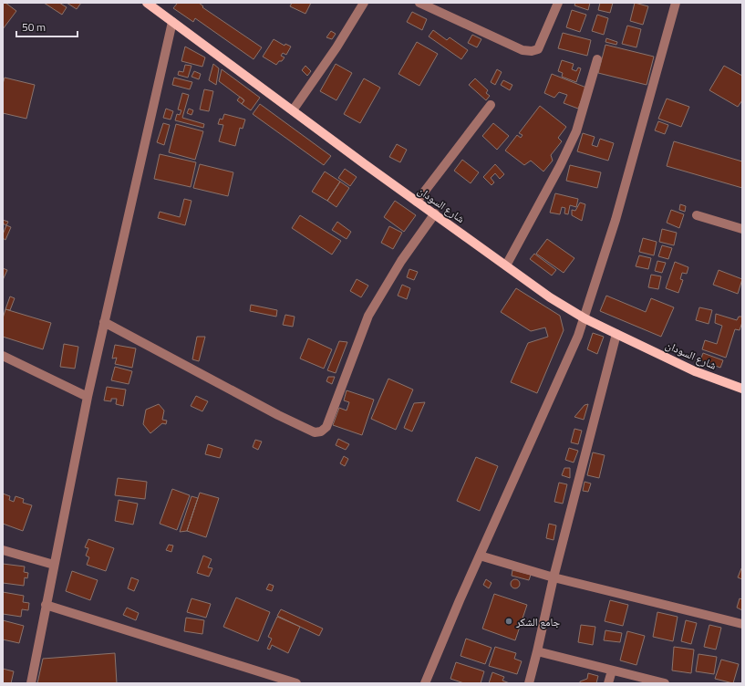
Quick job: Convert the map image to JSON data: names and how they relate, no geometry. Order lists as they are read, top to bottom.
{
  "streets": {
    "main road": ["شارع السودان"]
  },
  "places": ["جامع الشكر"],
  "scale_bar": "50 m"
}
